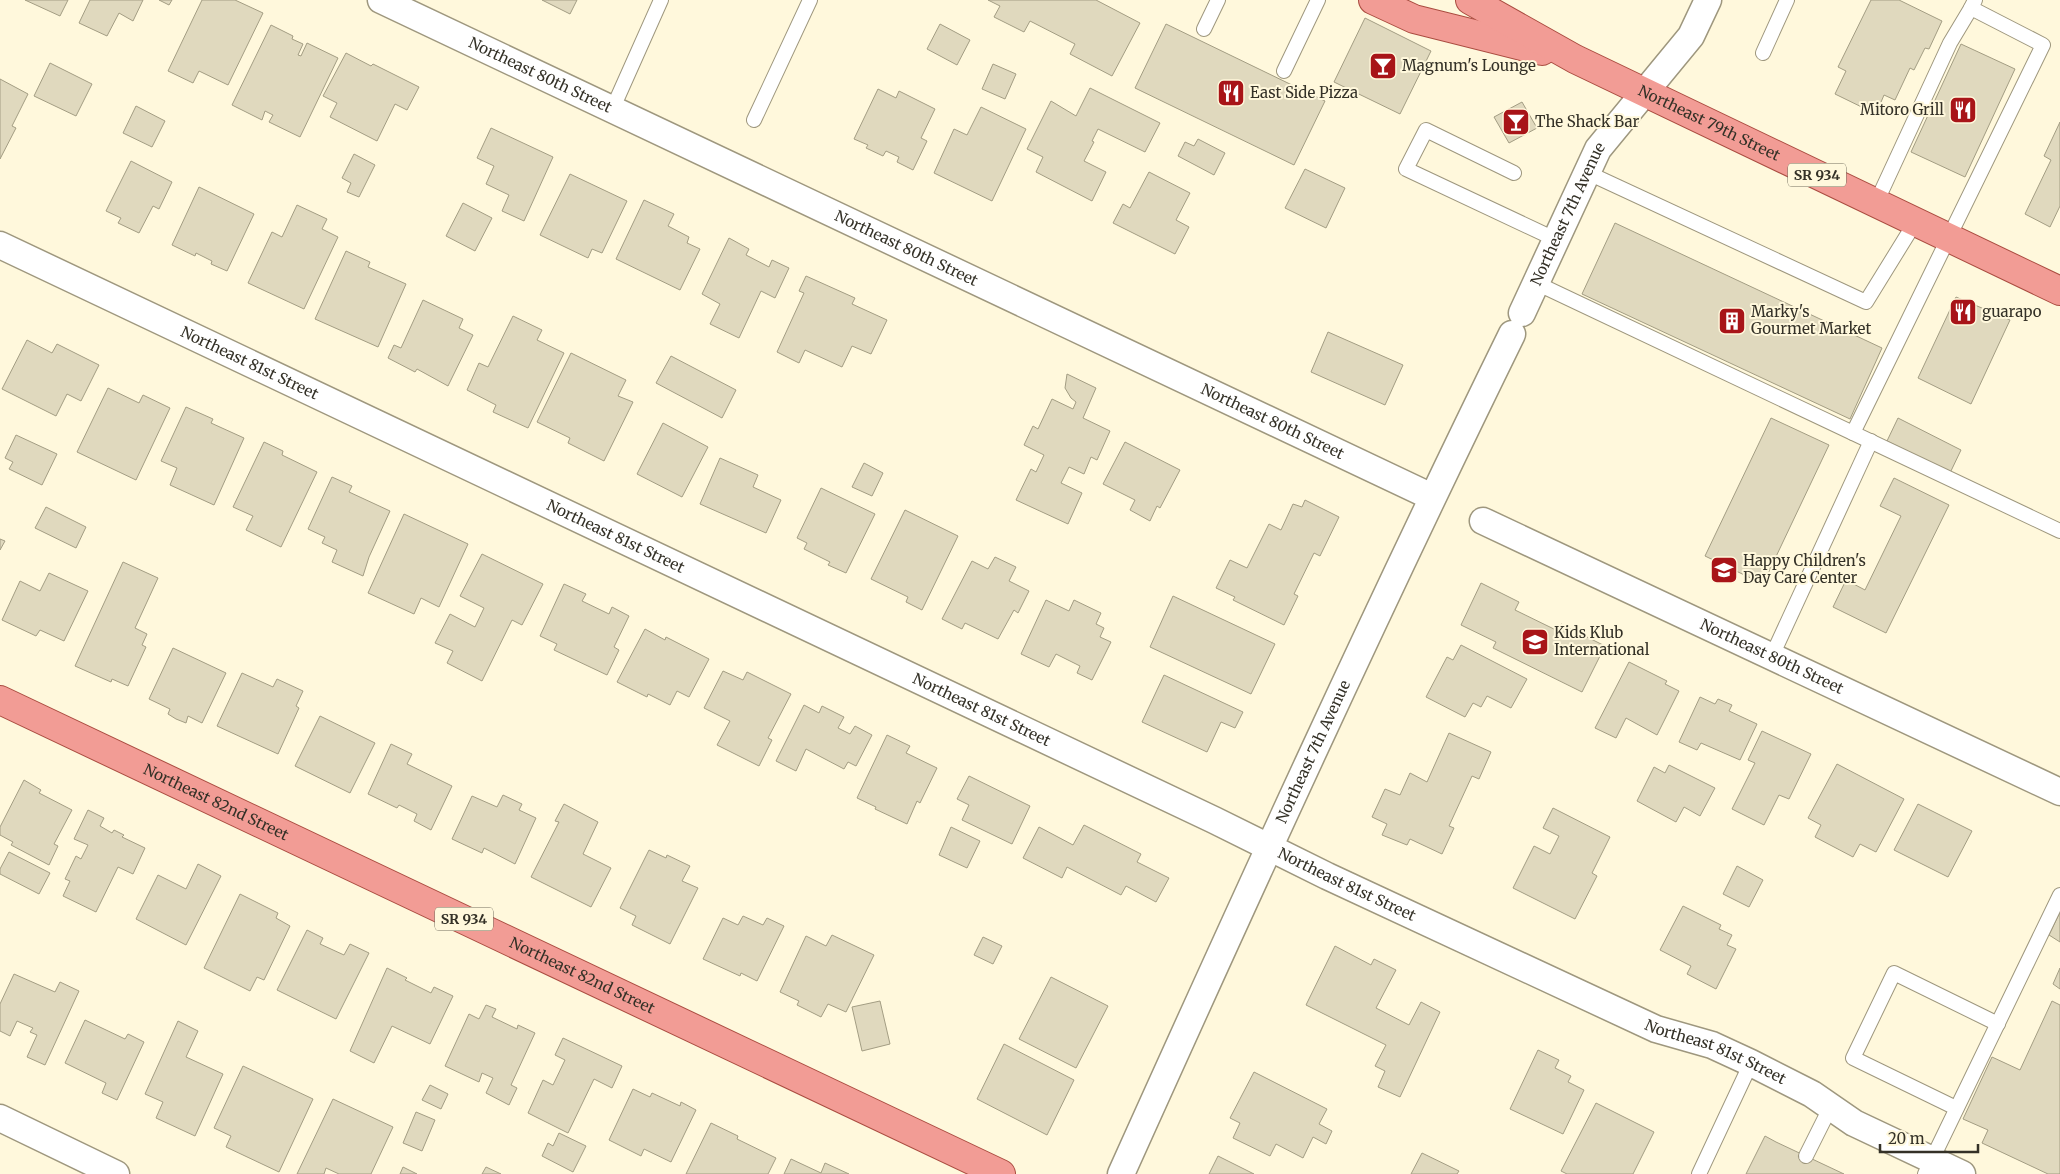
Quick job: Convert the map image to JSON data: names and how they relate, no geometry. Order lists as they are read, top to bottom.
{
  "streets": {
    "main road": ["Northeast 79th Street", "SR 934", "Northeast 82nd Street"],
    "street": ["Northeast 80th Street", "Northeast 7th Avenue", "Northeast 81st Street"]
  },
  "crossings": [
    ["Northeast 80th Street", "Northeast 7th Avenue"],
    ["Northeast 79th Street", "Northeast 7th Avenue"],
    ["Northeast 7th Avenue", "Northeast 81st Street"]
  ],
  "places": {
    "bar": ["Magnum's Lounge", "The Shack Bar"],
    "restaurant": ["East Side Pizza", "Mitoro Grill", "guarapo"],
    "building": ["Marky's Gourmet Market"],
    "school or university": ["Happy Children's Day Care Center", "Kids Klub International"]
  },
  "scale_bar": "20 m"
}
